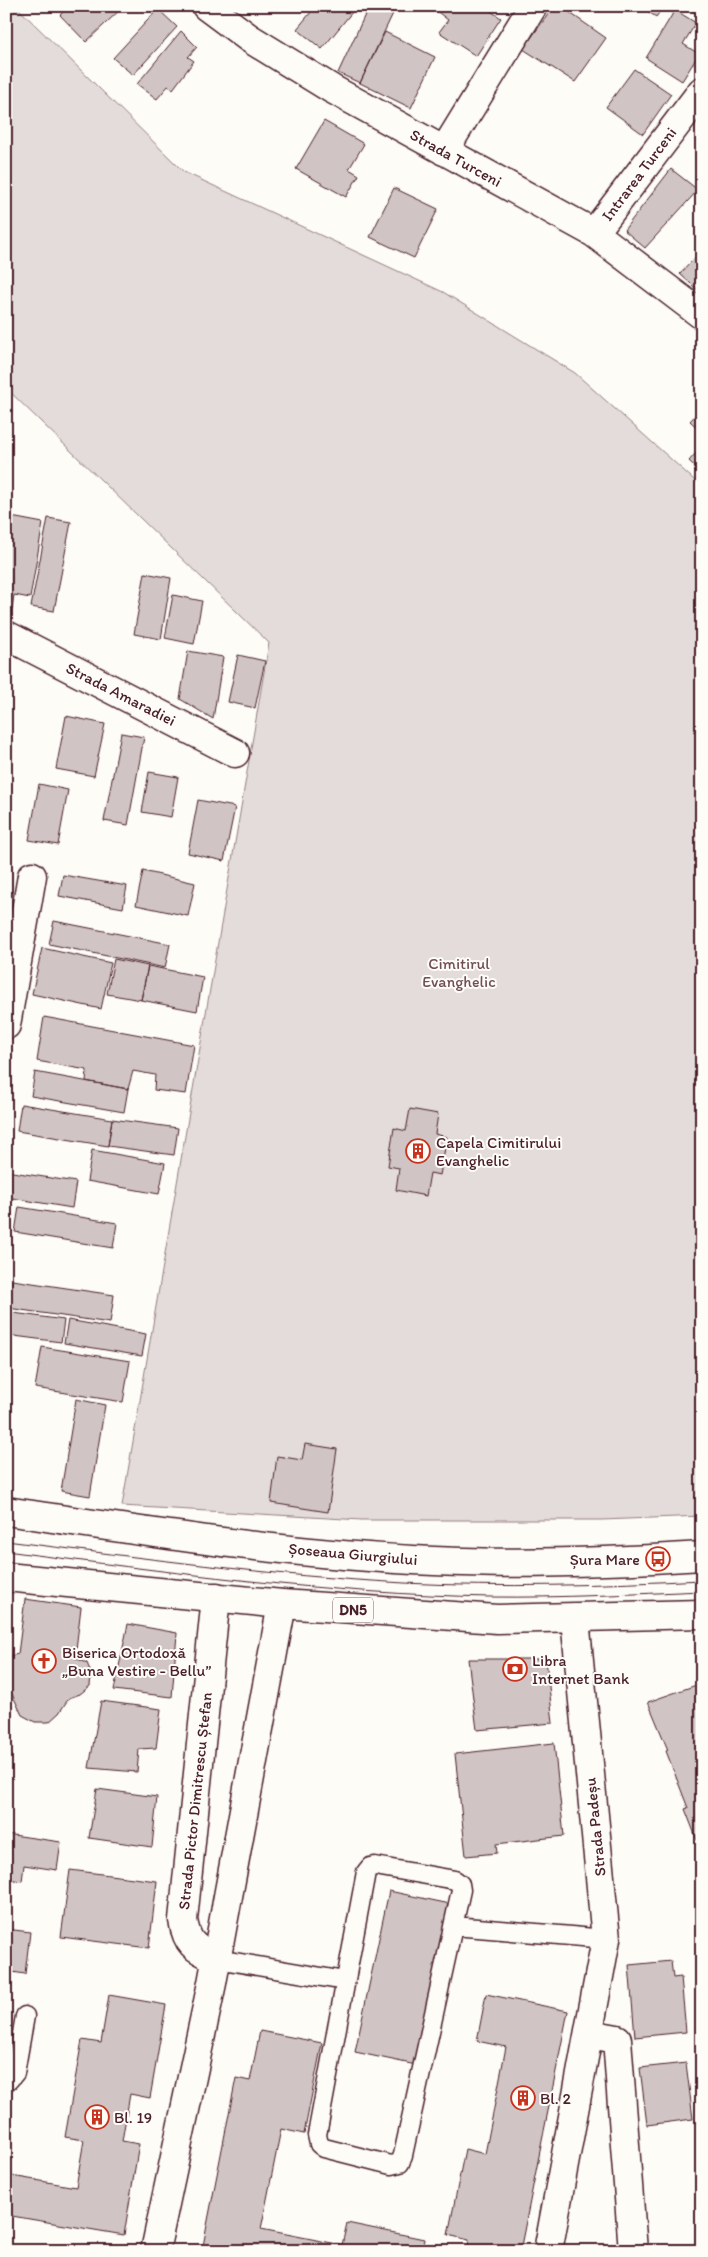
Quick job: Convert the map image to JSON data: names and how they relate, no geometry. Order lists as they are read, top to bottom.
{
  "streets": {
    "street": [
      "Strada Turceni",
      "Intrarea Turceni",
      "Strada Amaradiei",
      "Șoseaua Giurgiului",
      "DN5",
      "Strada Pictor Dimitrescu Ștefan",
      "Strada Padeșu"
    ]
  },
  "crossings": [
    ["Strada Turceni", "Intrarea Turceni"],
    ["DN5", "Strada Pictor Dimitrescu Ștefan"],
    ["DN5", "Strada Padeșu"]
  ],
  "parks": ["Cimitirul Evanghelic"],
  "places": {
    "building": ["Capela Cimitirului Evanghelic", "Bl. 2", "Bl. 19"],
    "bus stop": ["Șura Mare"],
    "church": ["Biserica Ortodoxă „Buna Vestire - Bellu”"],
    "bank": ["Libra Internet Bank"]
  }
}
